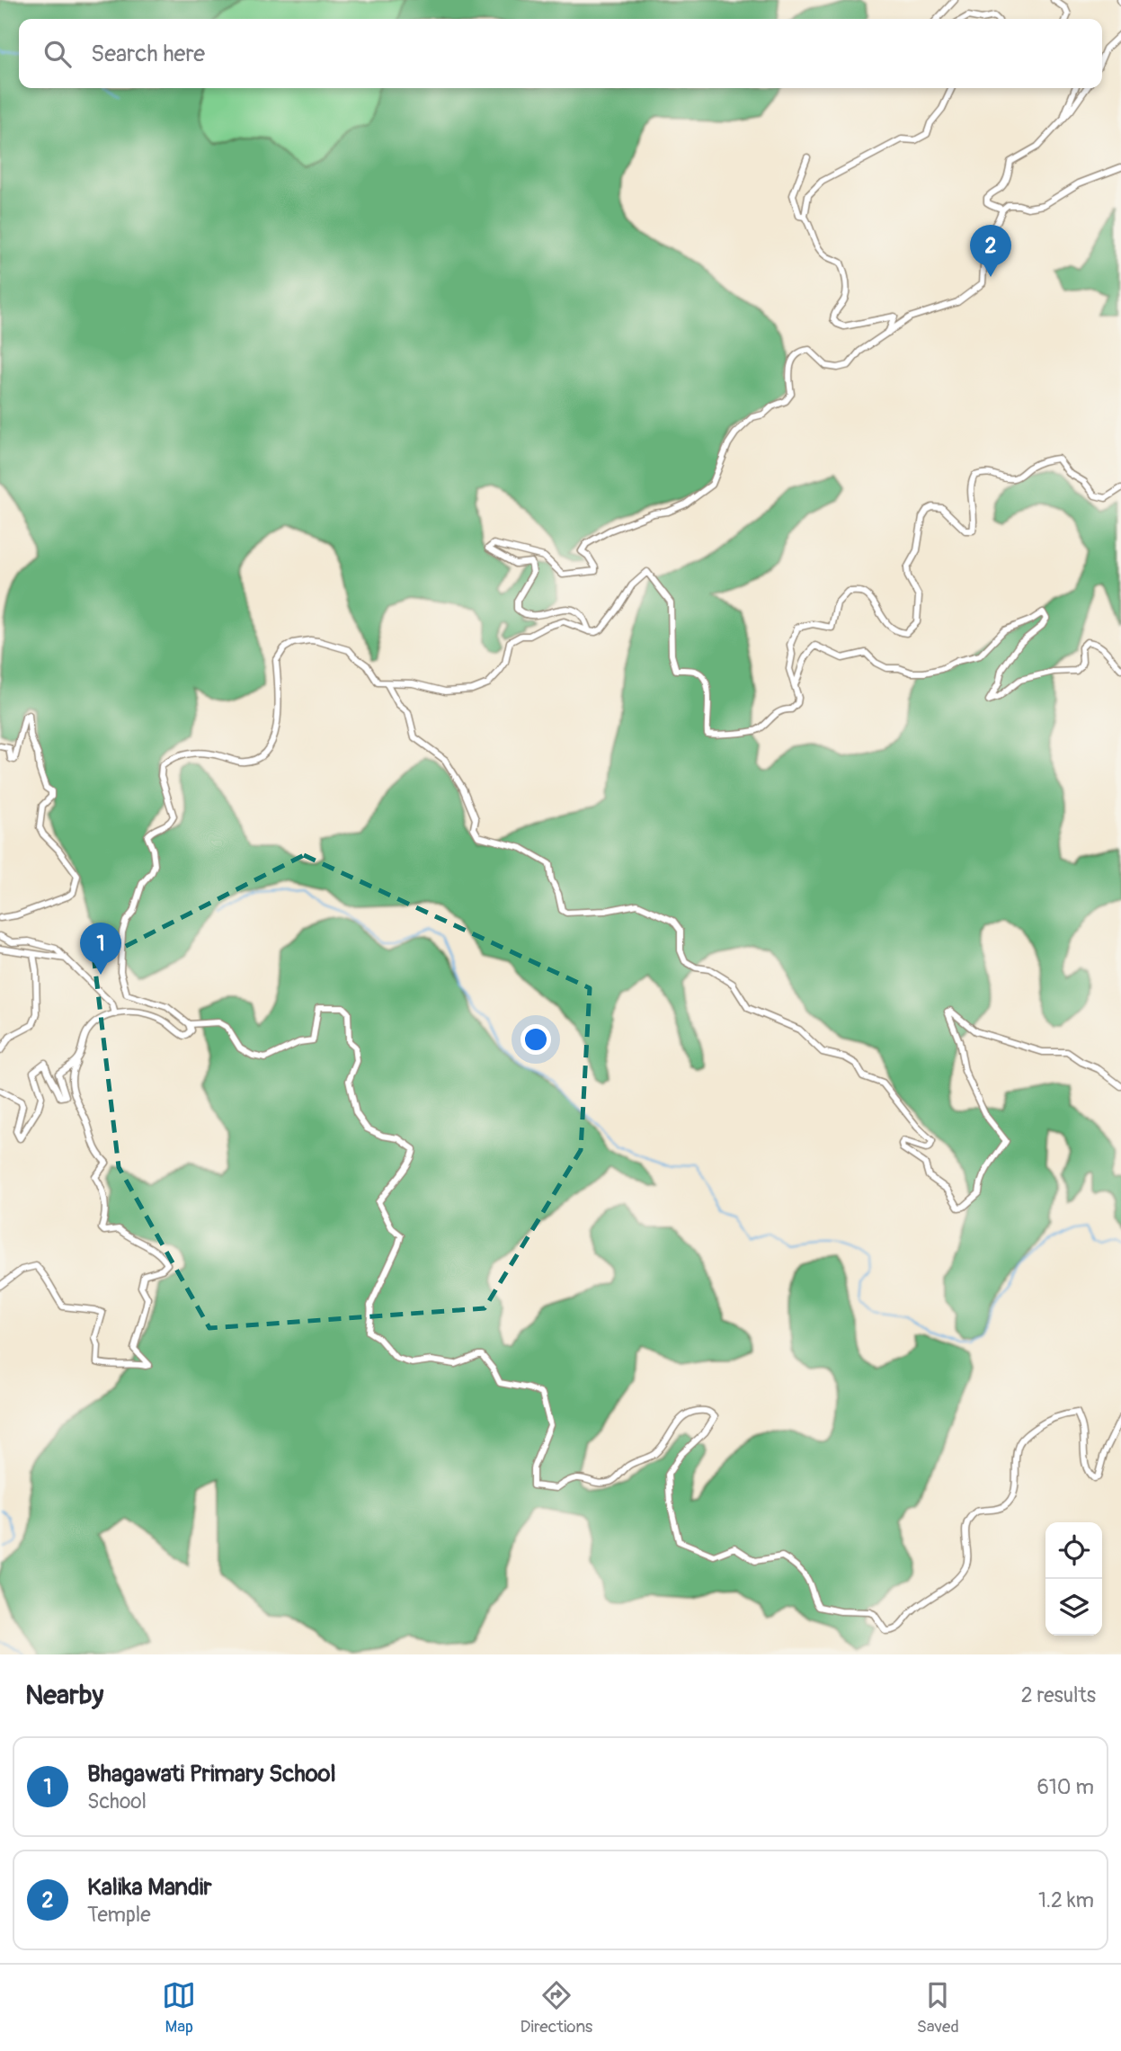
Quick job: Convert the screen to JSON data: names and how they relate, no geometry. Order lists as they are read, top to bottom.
{
  "page": {
    "search": "Search here",
    "pins": ["2", "1"],
    "heading": ["Nearby", "2 results"],
    "list": [
      {
        "mark": "1",
        "name": "Bhagawati Primary School",
        "note": "School",
        "value": "610 m"
      },
      {
        "mark": "2",
        "name": "Kalika Mandir",
        "note": "Temple",
        "value": "1.2 km"
      }
    ],
    "nav": ["Map", "Directions", "Saved"]
  }
}
